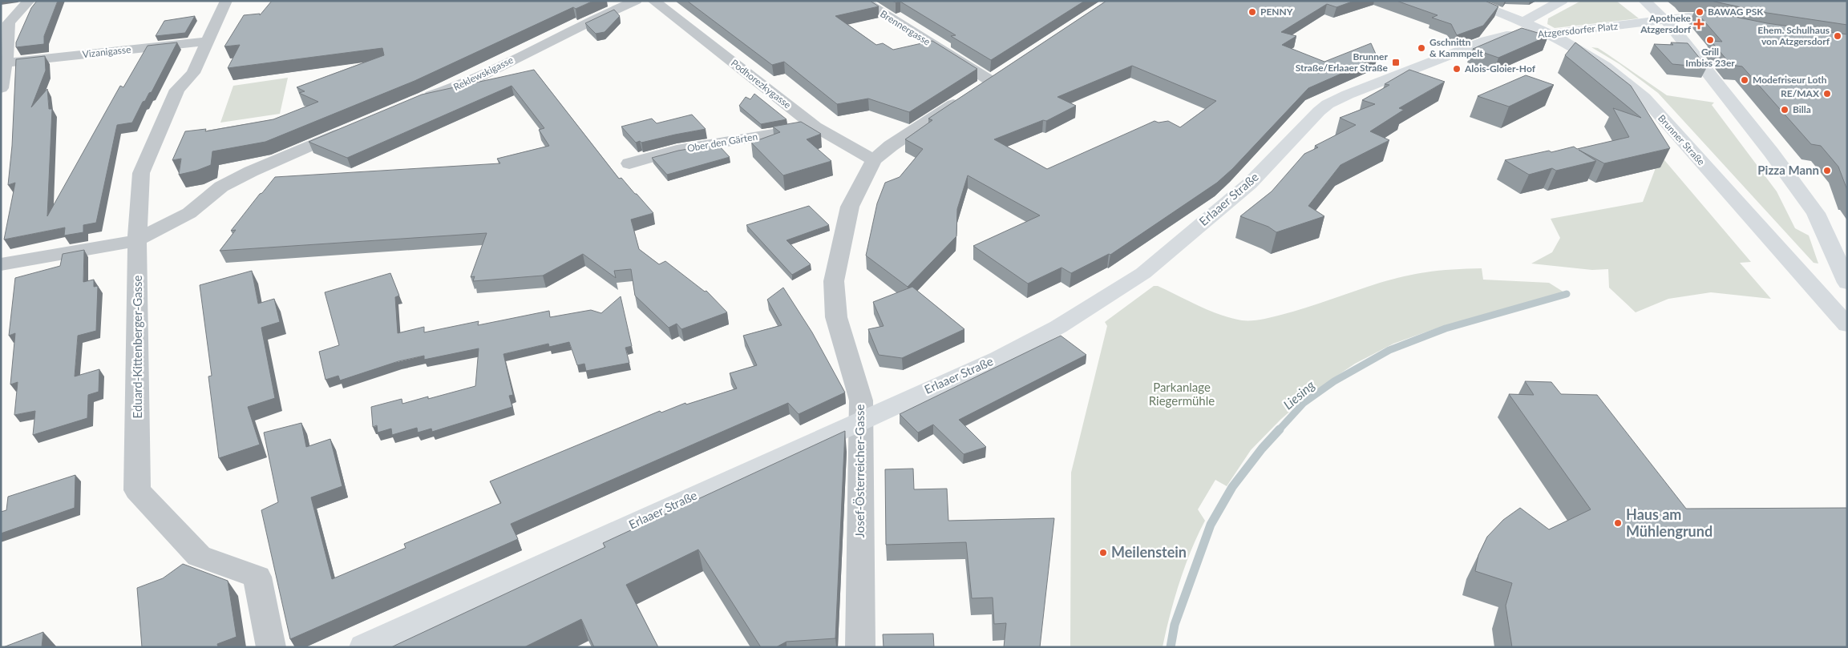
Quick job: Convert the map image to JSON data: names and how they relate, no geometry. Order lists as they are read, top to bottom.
{
  "streets": {
    "main road": ["Atzgersdorfer Platz", "Brunner Straße", "Erlaaer Straße"],
    "street": [
      "Brennergasse",
      "Vizanigasse",
      "Reklewskigasse",
      "Podhorezkygasse",
      "Ober den Gärten",
      "Eduard-Kittenberger-Gasse",
      "Josef-Österreicher-Gasse"
    ]
  },
  "crossings": [
    ["Atzgersdorfer Platz", "Brunner Straße"],
    ["Atzgersdorfer Platz", "Erlaaer Straße"],
    ["Vizanigasse", "Eduard-Kittenberger-Gasse"],
    ["Podhorezkygasse", "Ober den Gärten"],
    ["Podhorezkygasse", "Josef-Österreicher-Gasse"],
    ["Erlaaer Straße", "Josef-Österreicher-Gasse"]
  ],
  "water": ["Liesing"],
  "parks": ["Parkanlage Riegermühle"],
  "places": {
    "other": [
      "PENNY",
      "BAWAG PSK",
      "Ehem. Schulhaus von Atzgersdorf",
      "Grill Imbiss 23er",
      "Gschnittn & Kammpelt",
      "Alois-Gloier-Hof",
      "Modefriseur Loth",
      "RE/MAX",
      "Billa",
      "Pizza Mann",
      "Haus am Mühlengrund",
      "Meilenstein"
    ],
    "health": ["Apotheke Atzgersdorf"],
    "transit": ["Brunner Straße/Erlaaer Straße"]
  }
}
